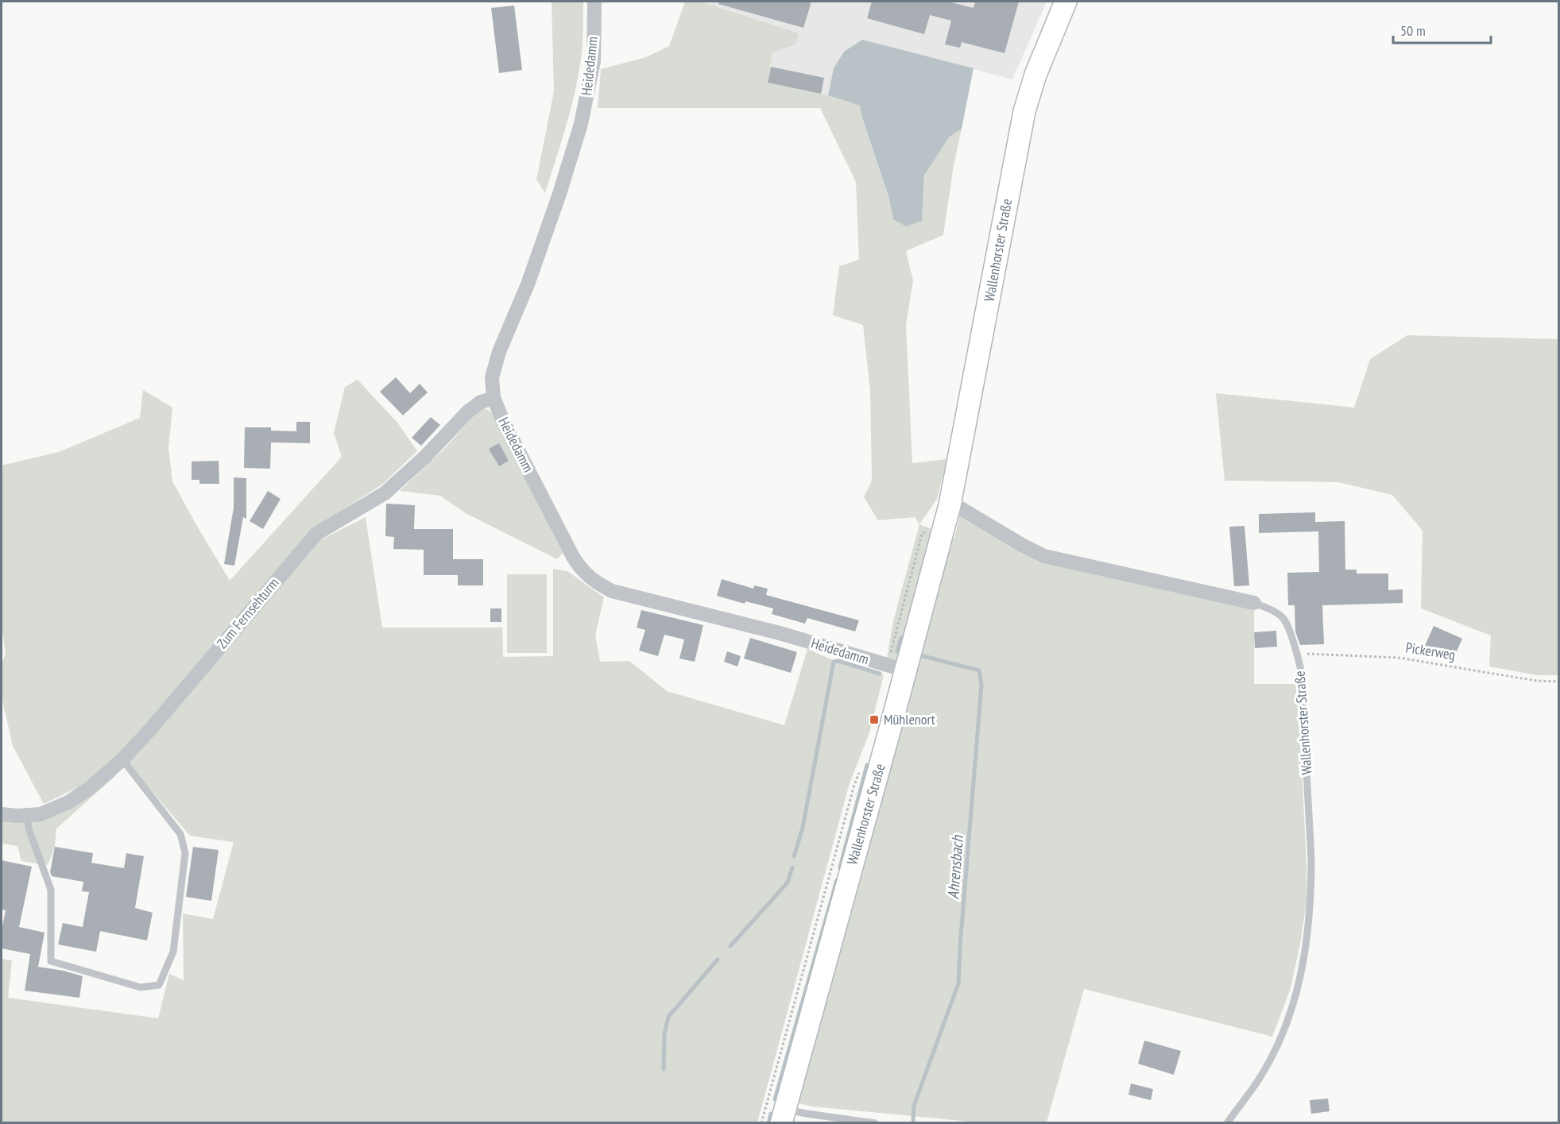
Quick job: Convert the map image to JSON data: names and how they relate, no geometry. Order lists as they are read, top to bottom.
{
  "streets": {
    "main road": ["Wallenhorster Straße"],
    "street": ["Heidedamm", "Zum Fernsehturm"],
    "path": ["Pickerweg"]
  },
  "crossings": [
    ["Heidedamm", "Wallenhorster Straße"],
    ["Heidedamm", "Zum Fernsehturm"],
    ["Wallenhorster Straße", "Pickerweg"]
  ],
  "water": ["Ahrensbach"],
  "places": {
    "transit": ["Mühlenort"]
  },
  "scale_bar": "50 m"
}
